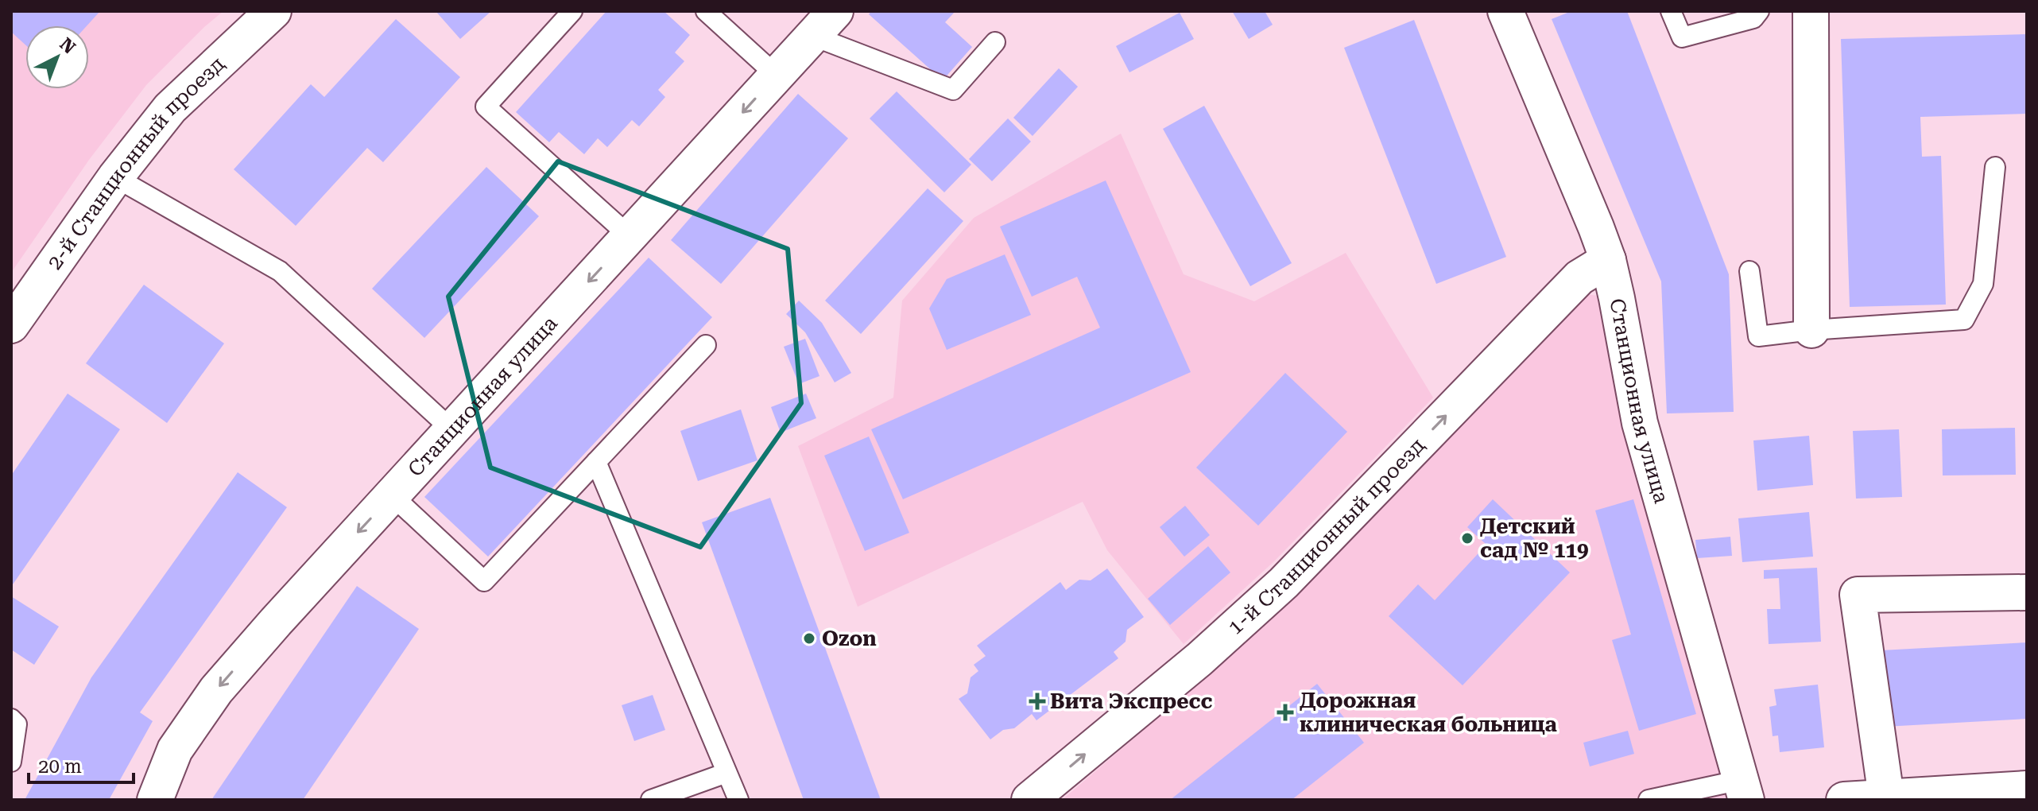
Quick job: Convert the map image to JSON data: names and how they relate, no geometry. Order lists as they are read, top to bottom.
{
  "streets": {
    "street": ["2-й Станционный проезд", "Станционная улица", "1-й Станционный проезд"]
  },
  "crossings": [
    ["Станционная улица", "1-й Станционный проезд"]
  ],
  "one_way": ["Станционная улица", "1-й Станционный проезд"],
  "places": {
    "other": ["Детский сад № 119", "Ozon"],
    "health": ["Вита Экспресс", "Дорожная клиническая больница"]
  },
  "scale_bar": "20 m",
  "north": "top right"
}
